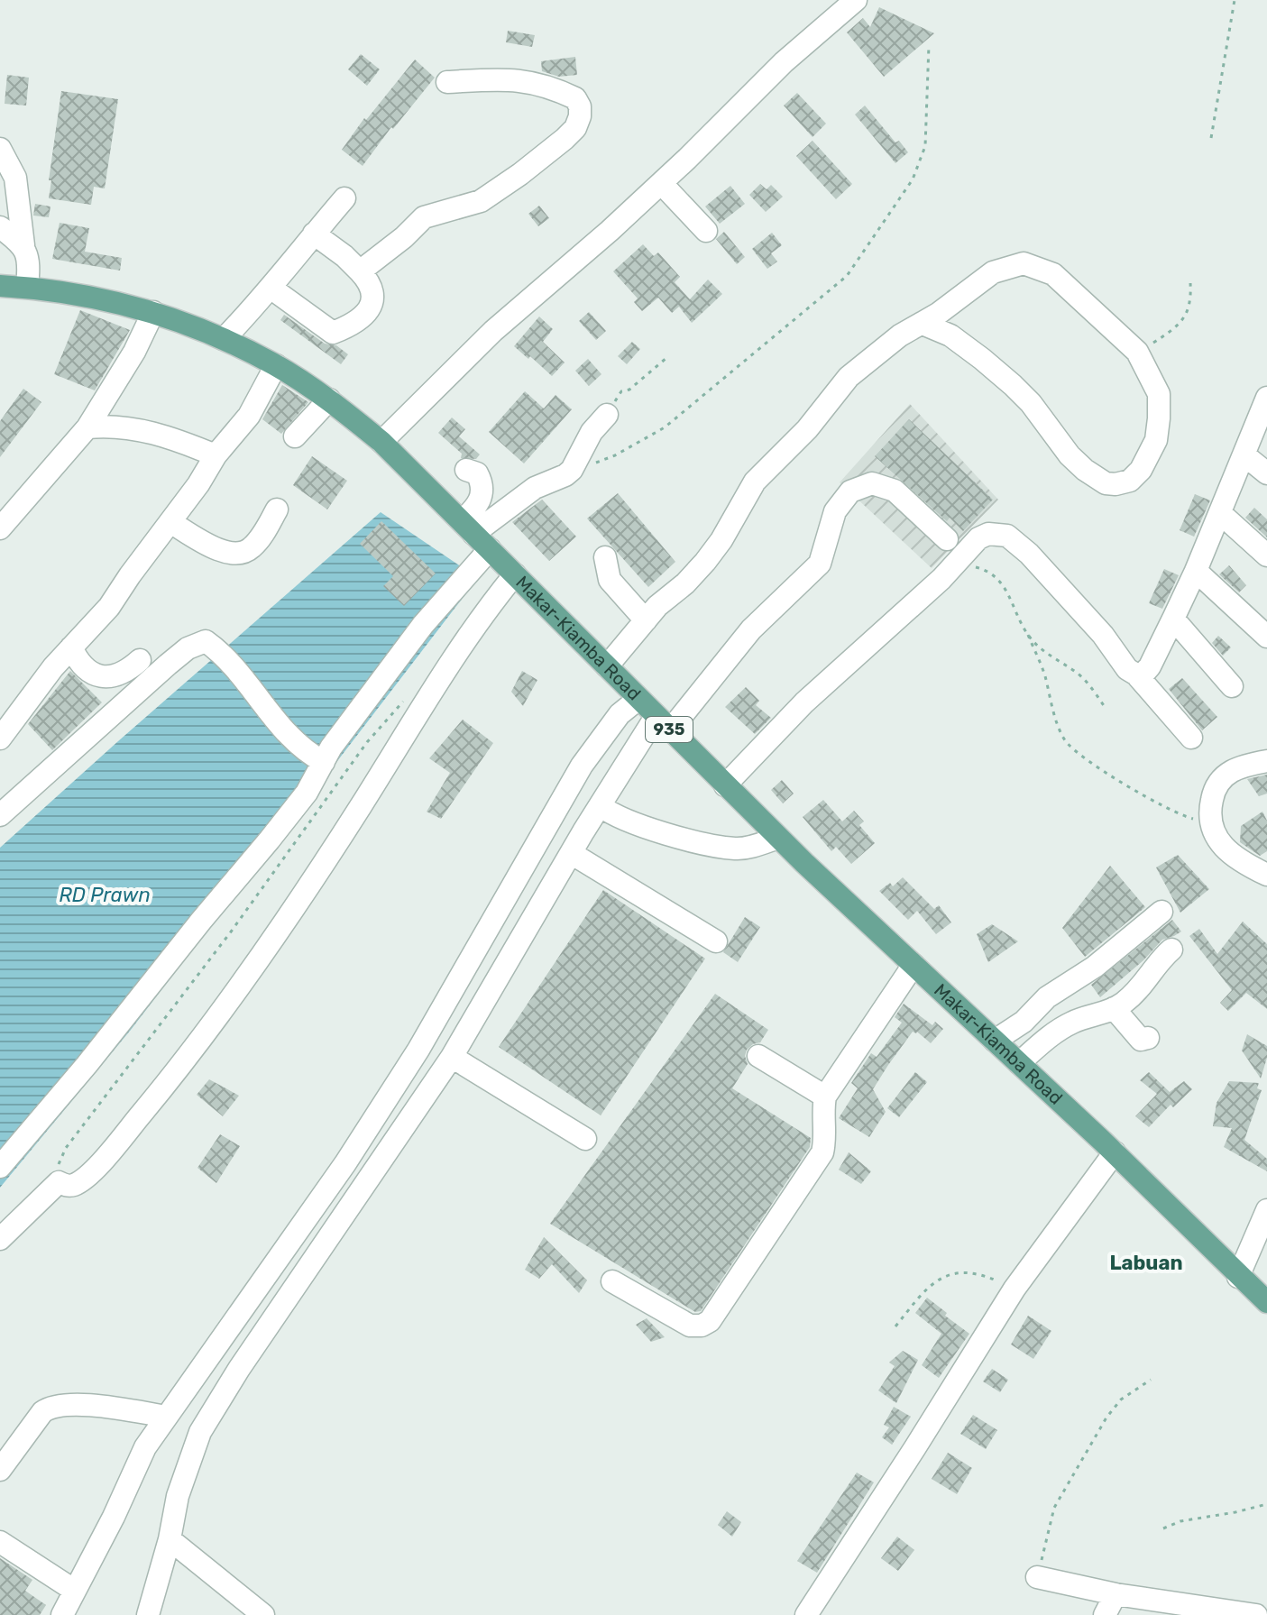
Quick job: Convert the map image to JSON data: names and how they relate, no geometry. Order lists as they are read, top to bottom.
{
  "streets": {
    "main road": ["Makar-Kiamba Road", "935"]
  },
  "districts": ["Labuan"],
  "water": ["RD Prawn"]
}
